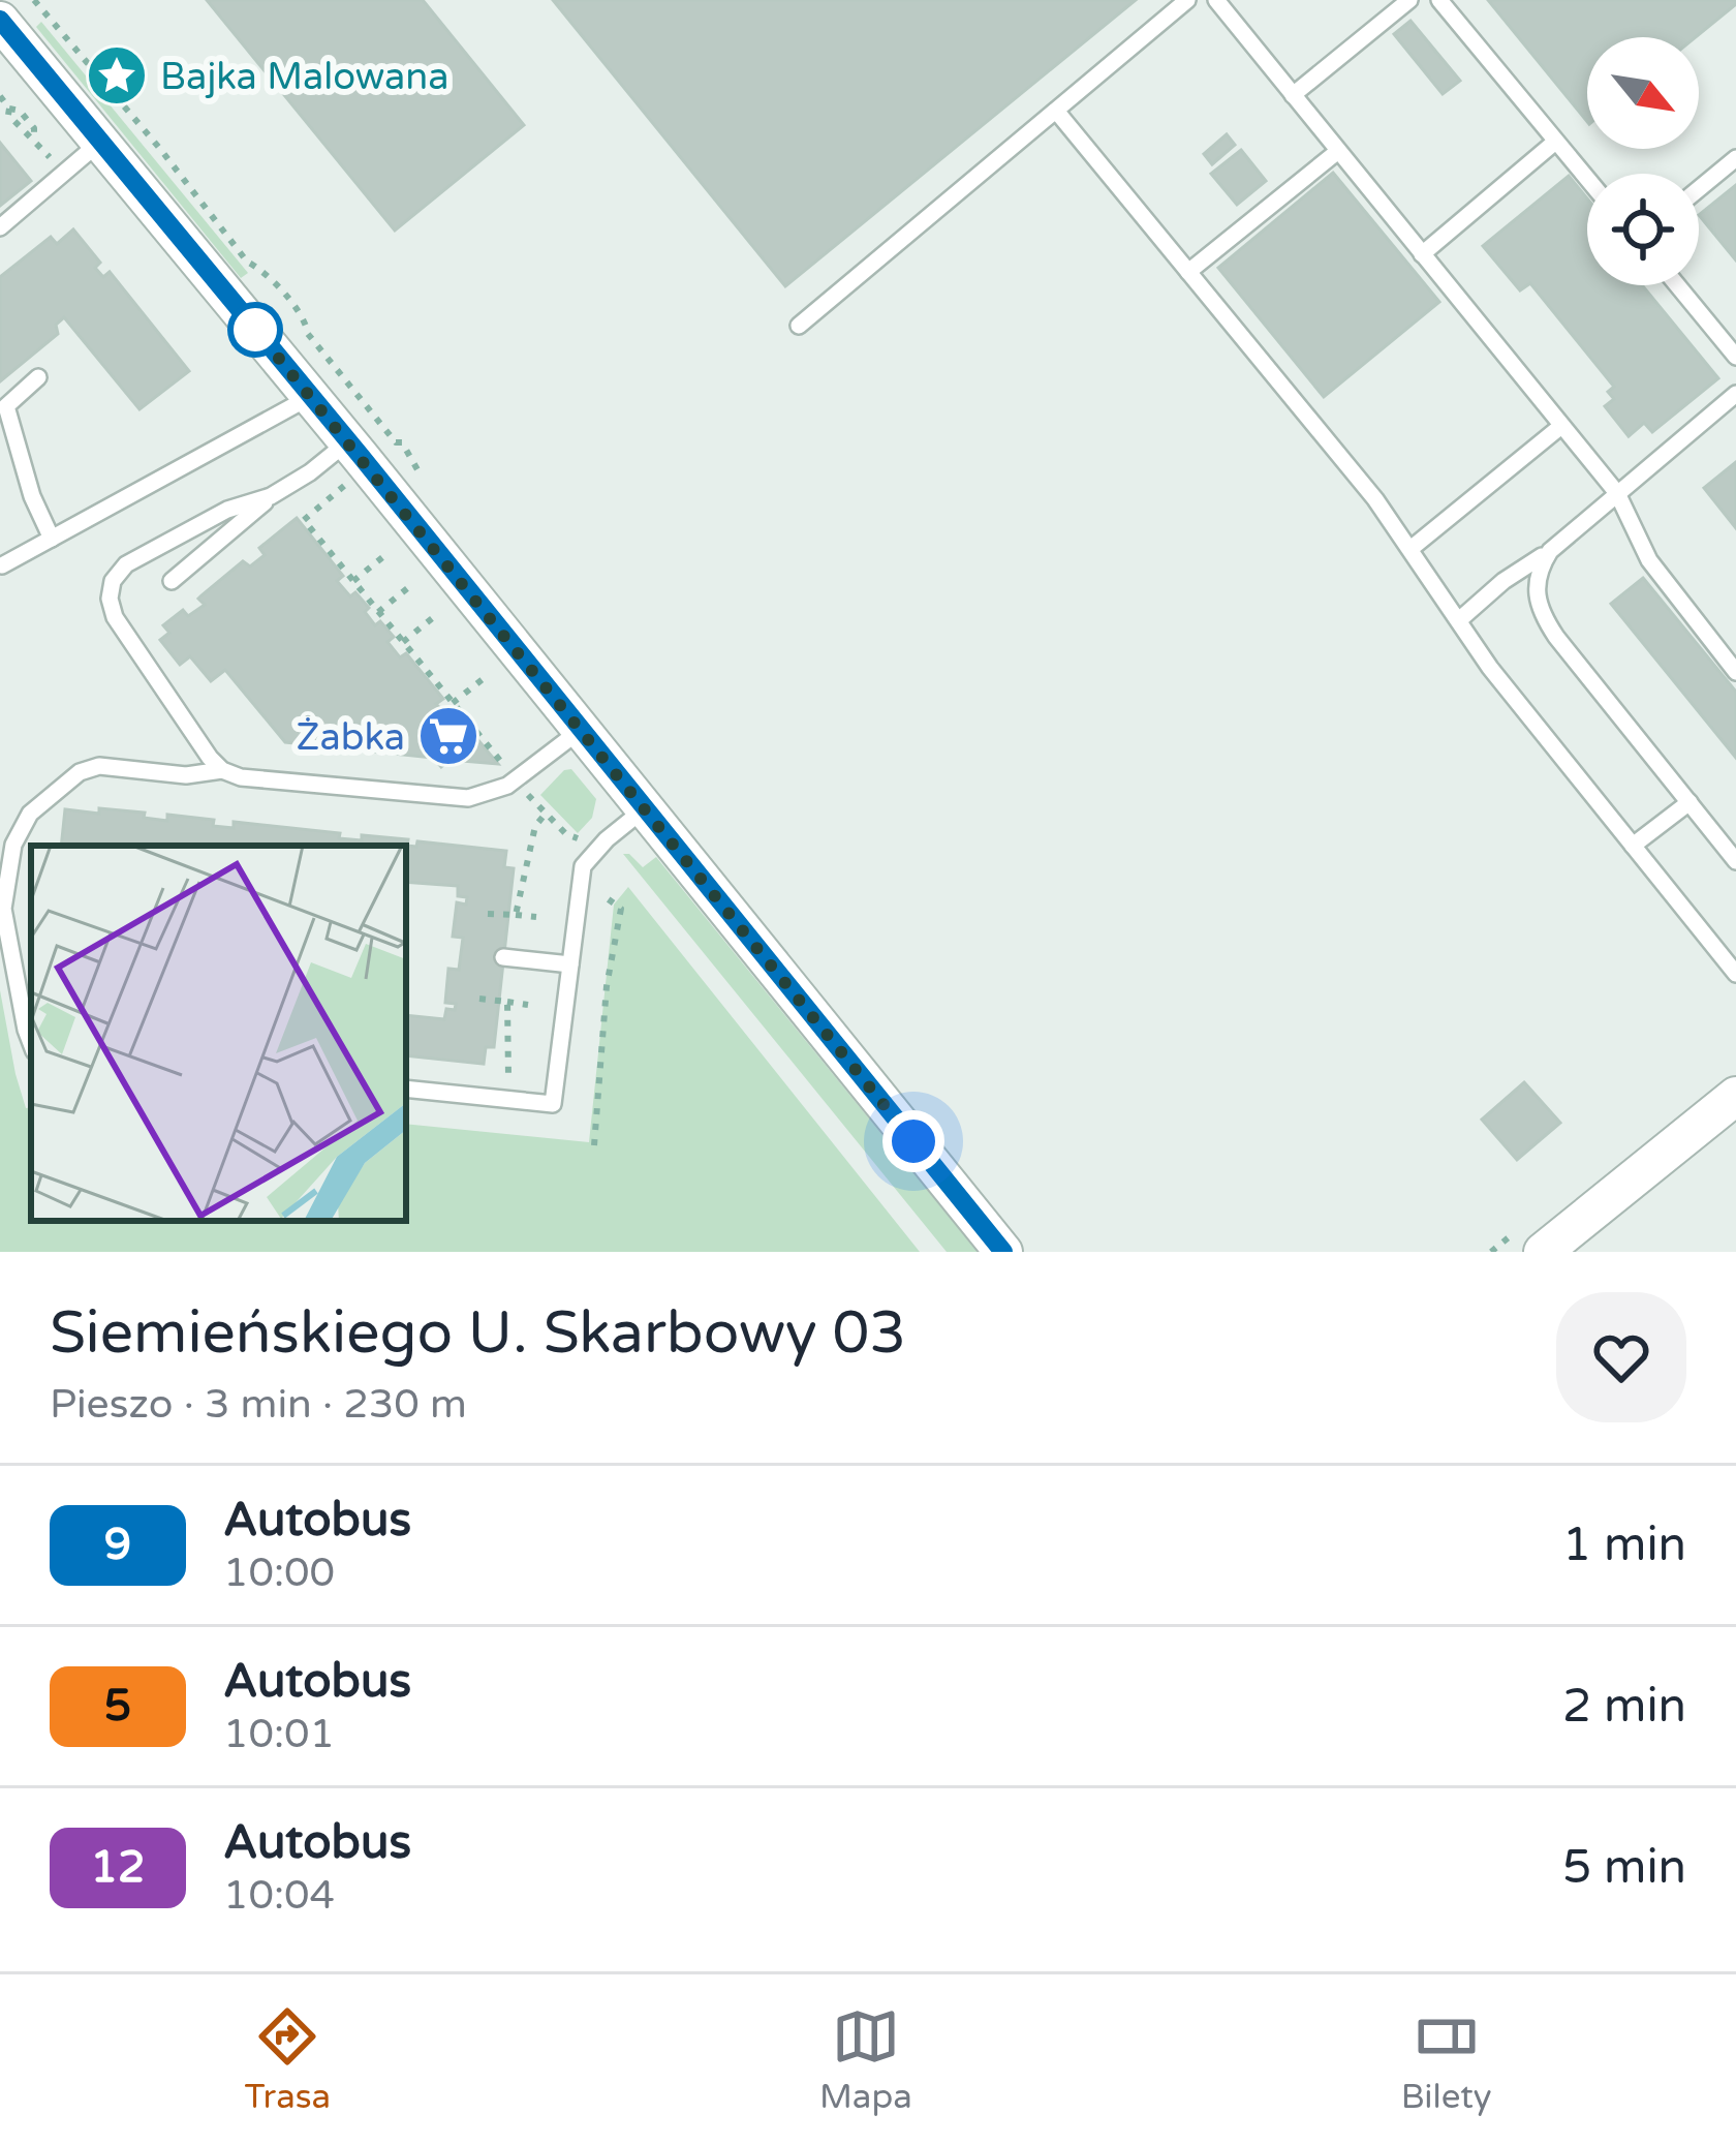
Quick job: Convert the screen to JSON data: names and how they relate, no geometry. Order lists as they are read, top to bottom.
{
  "places": {
    "place": ["Bajka Malowana"],
    "supermarket": ["Żabka"]
  },
  "lines": ["bus line 9"],
  "north": "bottom right",
  "page": {
    "heading": ["Siemieńskiego U. Skarbowy 03", "Pieszo · 3 min · 230 m"],
    "list": [
      {
        "mark": "9",
        "name": "Autobus",
        "note": "10:00",
        "value": "1 min"
      },
      {
        "mark": "5",
        "name": "Autobus",
        "note": "10:01",
        "value": "2 min"
      },
      {
        "mark": "12",
        "name": "Autobus",
        "note": "10:04",
        "value": "5 min"
      }
    ],
    "tabs": ["Trasa", "Mapa", "Bilety"]
  }
}
